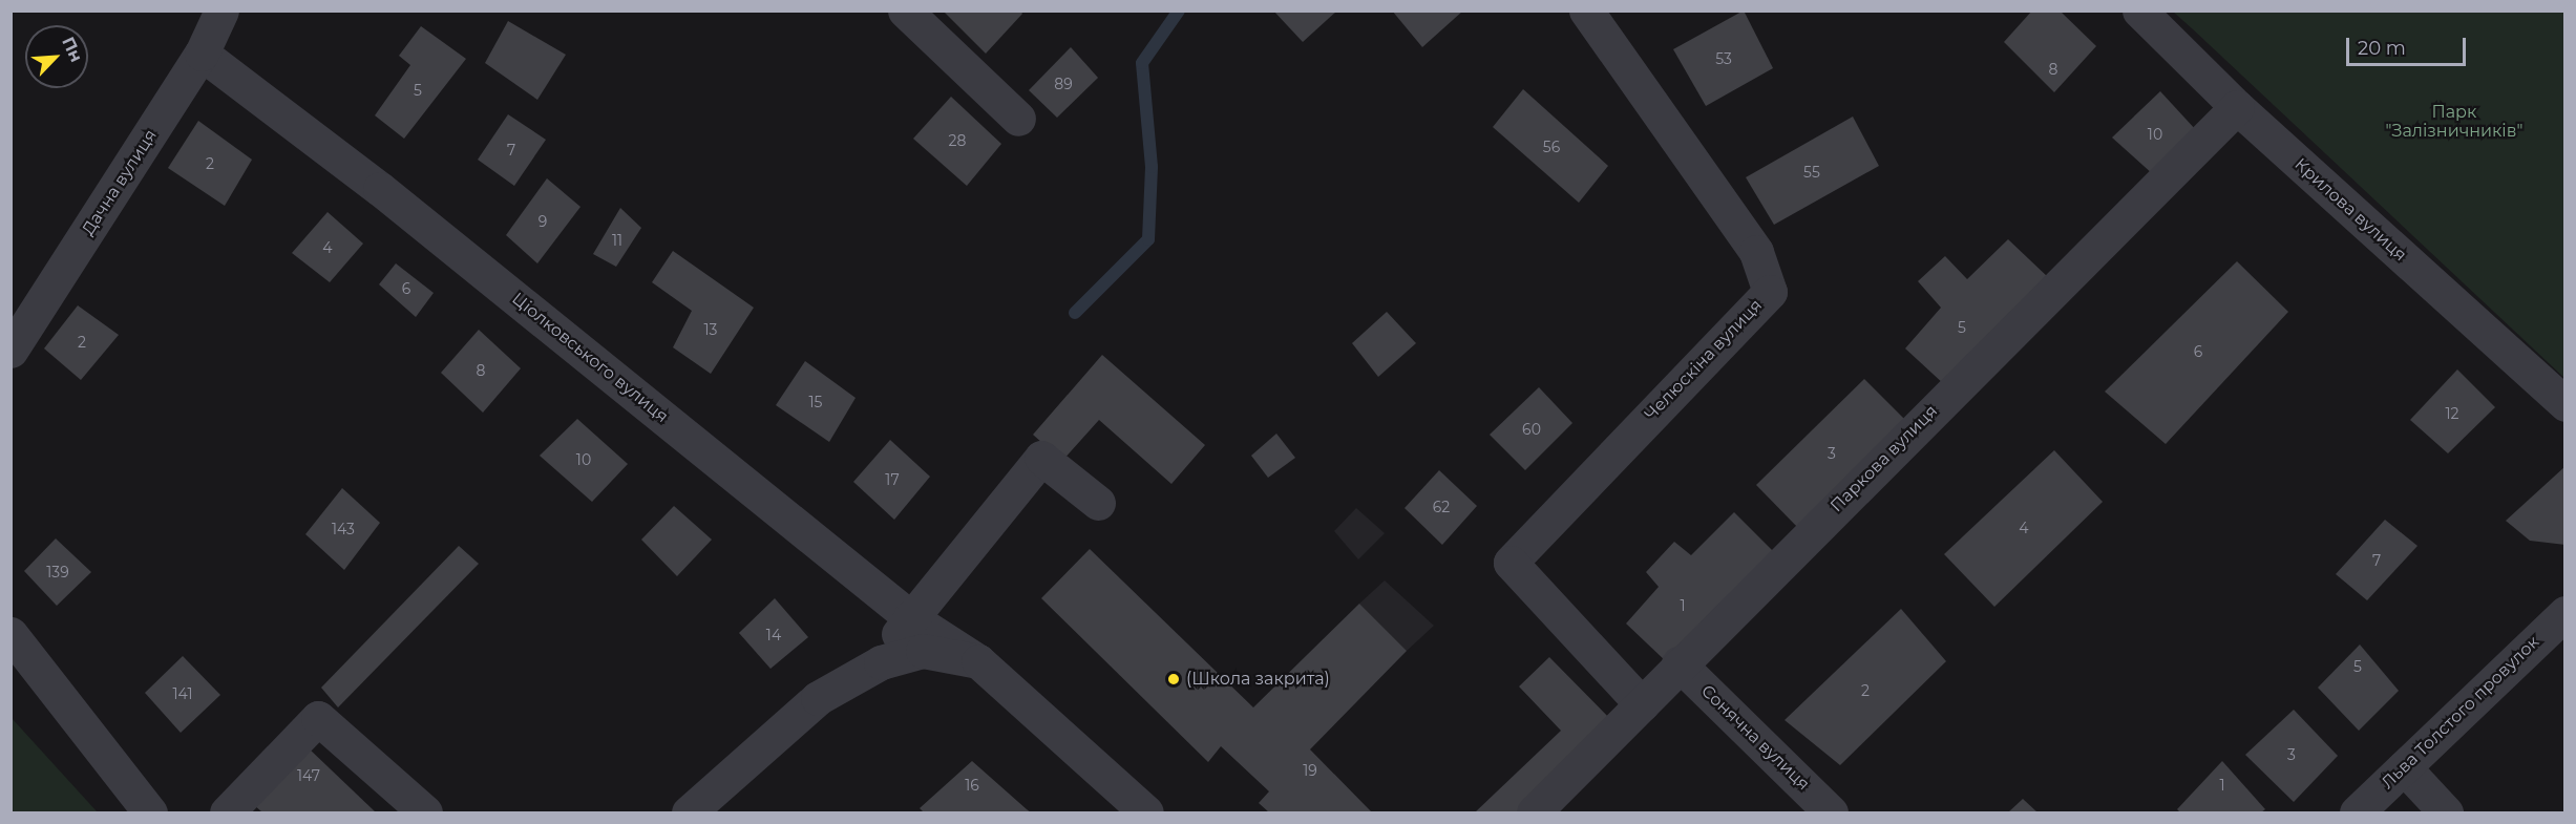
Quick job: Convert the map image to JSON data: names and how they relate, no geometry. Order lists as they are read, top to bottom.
{
  "streets": {
    "street": [
      "Дачна вулиця",
      "Крилова вулиця",
      "Ціолковського вулиця",
      "Челюскіна вулиця",
      "Паркова вулиця",
      "Льва Толстого провулок",
      "Сонячна вулиця"
    ]
  },
  "crossings": [
    ["Дачна вулиця", "Ціолковського вулиця"],
    ["Крилова вулиця", "Паркова вулиця"],
    ["Челюскіна вулиця", "Паркова вулиця"],
    ["Паркова вулиця", "Сонячна вулиця"]
  ],
  "parks": ["Парк \"Залізничників\""],
  "places": ["(Школа закрита)"],
  "house_numbers": [
    "53",
    "8",
    "89",
    "5",
    "10",
    "28",
    "56",
    "7",
    "2",
    "55",
    "9",
    "11",
    "4",
    "6",
    "5",
    "13",
    "2",
    "6",
    "8",
    "15",
    "12",
    "60",
    "3",
    "10",
    "17",
    "62",
    "4",
    "143",
    "7",
    "139",
    "1",
    "14",
    "5",
    "2",
    "141",
    "3",
    "19",
    "147",
    "16",
    "1"
  ],
  "scale_bar": "20 m",
  "north": "top right"
}
